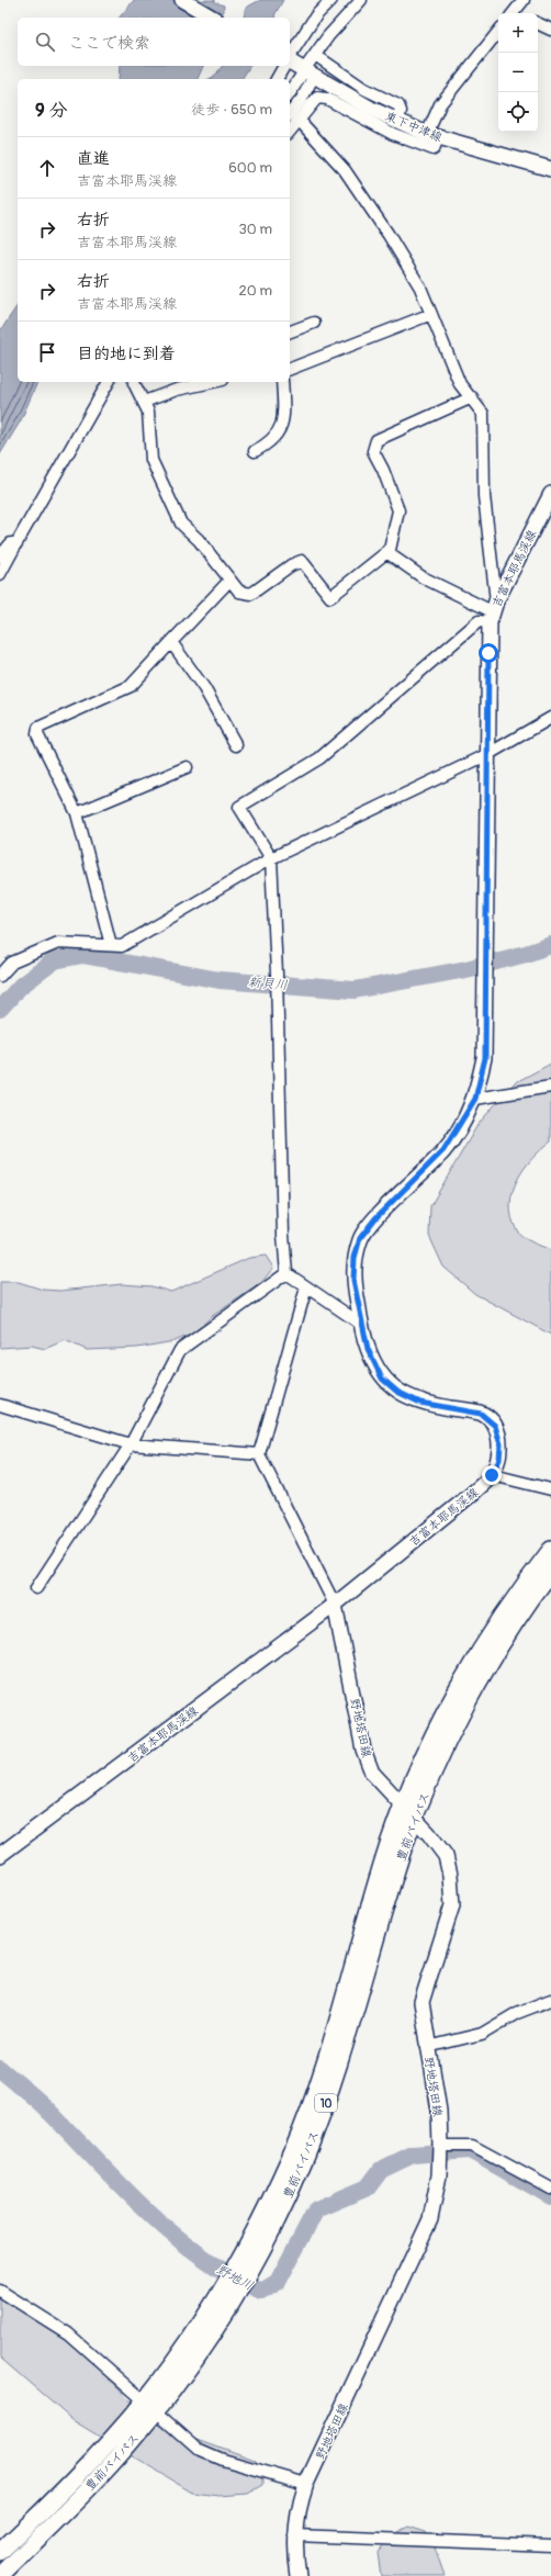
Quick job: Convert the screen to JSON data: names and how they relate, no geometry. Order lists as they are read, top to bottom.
{
  "streets": {
    "highway": ["豊前バイパス", "10"],
    "main road": ["東下中津線", "吉富本耶馬渓線", "野地塔田線"]
  },
  "crossings": [
    ["吉富本耶馬渓線", "野地塔田線"],
    ["野地塔田線", "豊前バイパス"]
  ],
  "water": ["新貝川", "野地川"],
  "page": {
    "map_buttons": ["+", "−"],
    "search": "ここで検索",
    "heading": ["9 分", "徒歩 · 650 m"],
    "list": [
      ["直進", "吉富本耶馬渓線", "600 m"],
      ["右折", "吉富本耶馬渓線", "30 m"],
      ["右折", "吉富本耶馬渓線", "20 m"],
      "目的地に到着"
    ]
  }
}
